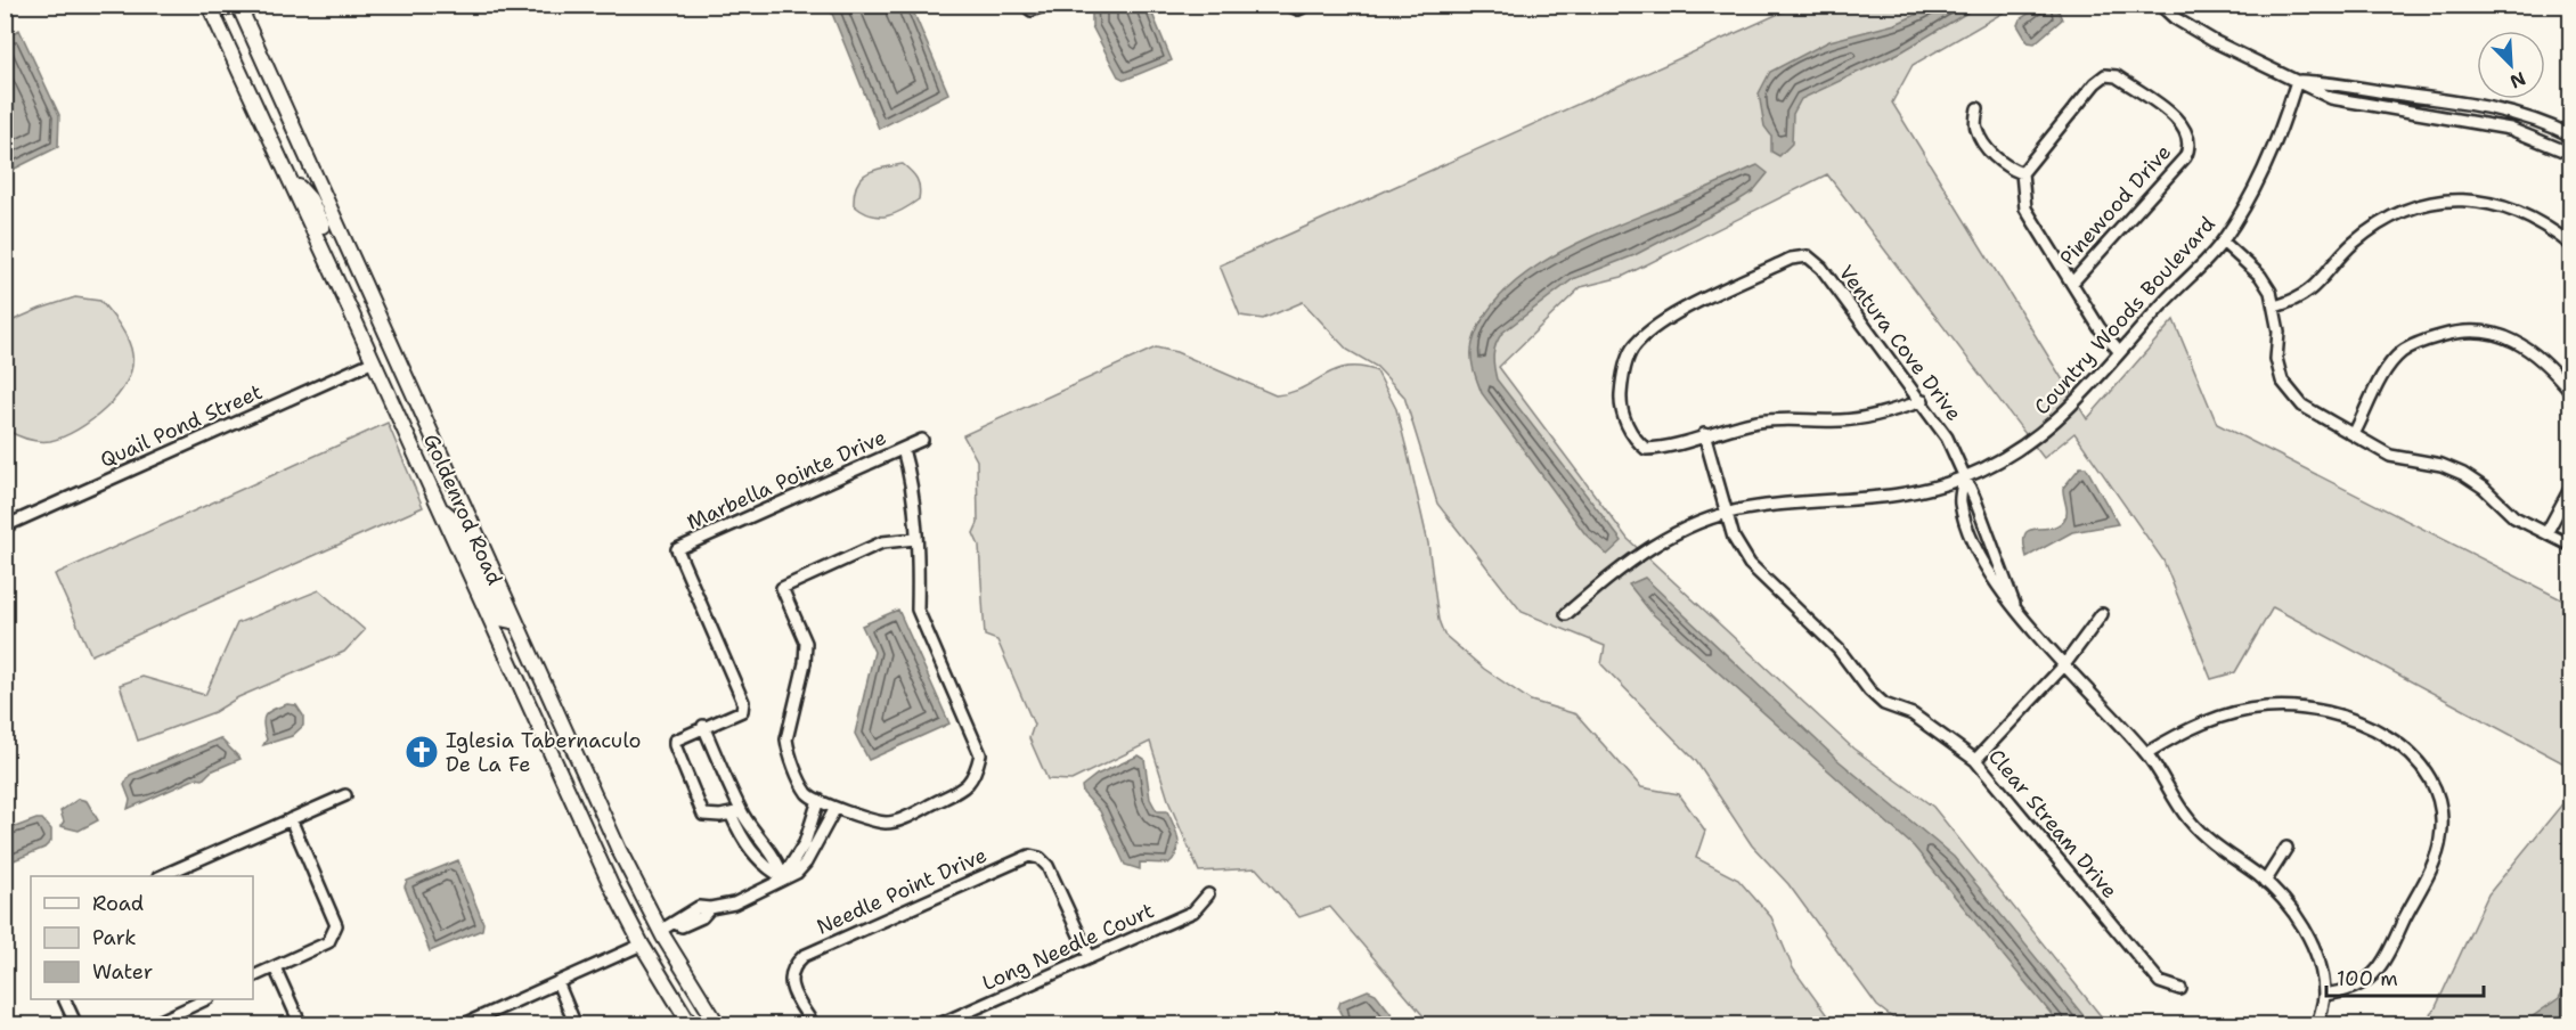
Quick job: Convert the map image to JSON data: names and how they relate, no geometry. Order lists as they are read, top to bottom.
{
  "streets": {
    "main road": ["Goldenrod Road"],
    "street": [
      "Pinewood Drive",
      "Country Woods Boulevard",
      "Ventura Cove Drive",
      "Quail Pond Street",
      "Marbella Pointe Drive",
      "Clear Stream Drive",
      "Needle Point Drive",
      "Long Needle Court"
    ]
  },
  "crossings": [
    ["Country Woods Boulevard", "Ventura Cove Drive"],
    ["Country Woods Boulevard", "Clear Stream Drive"],
    ["Ventura Cove Drive", "Clear Stream Drive"],
    ["Quail Pond Street", "Goldenrod Road"],
    ["Needle Point Drive", "Long Needle Court"]
  ],
  "places": {
    "church": ["Iglesia Tabernaculo De La Fe"]
  },
  "legend": ["Road", "Park", "Water"],
  "scale_bar": "100 m",
  "north": "bottom right"
}
